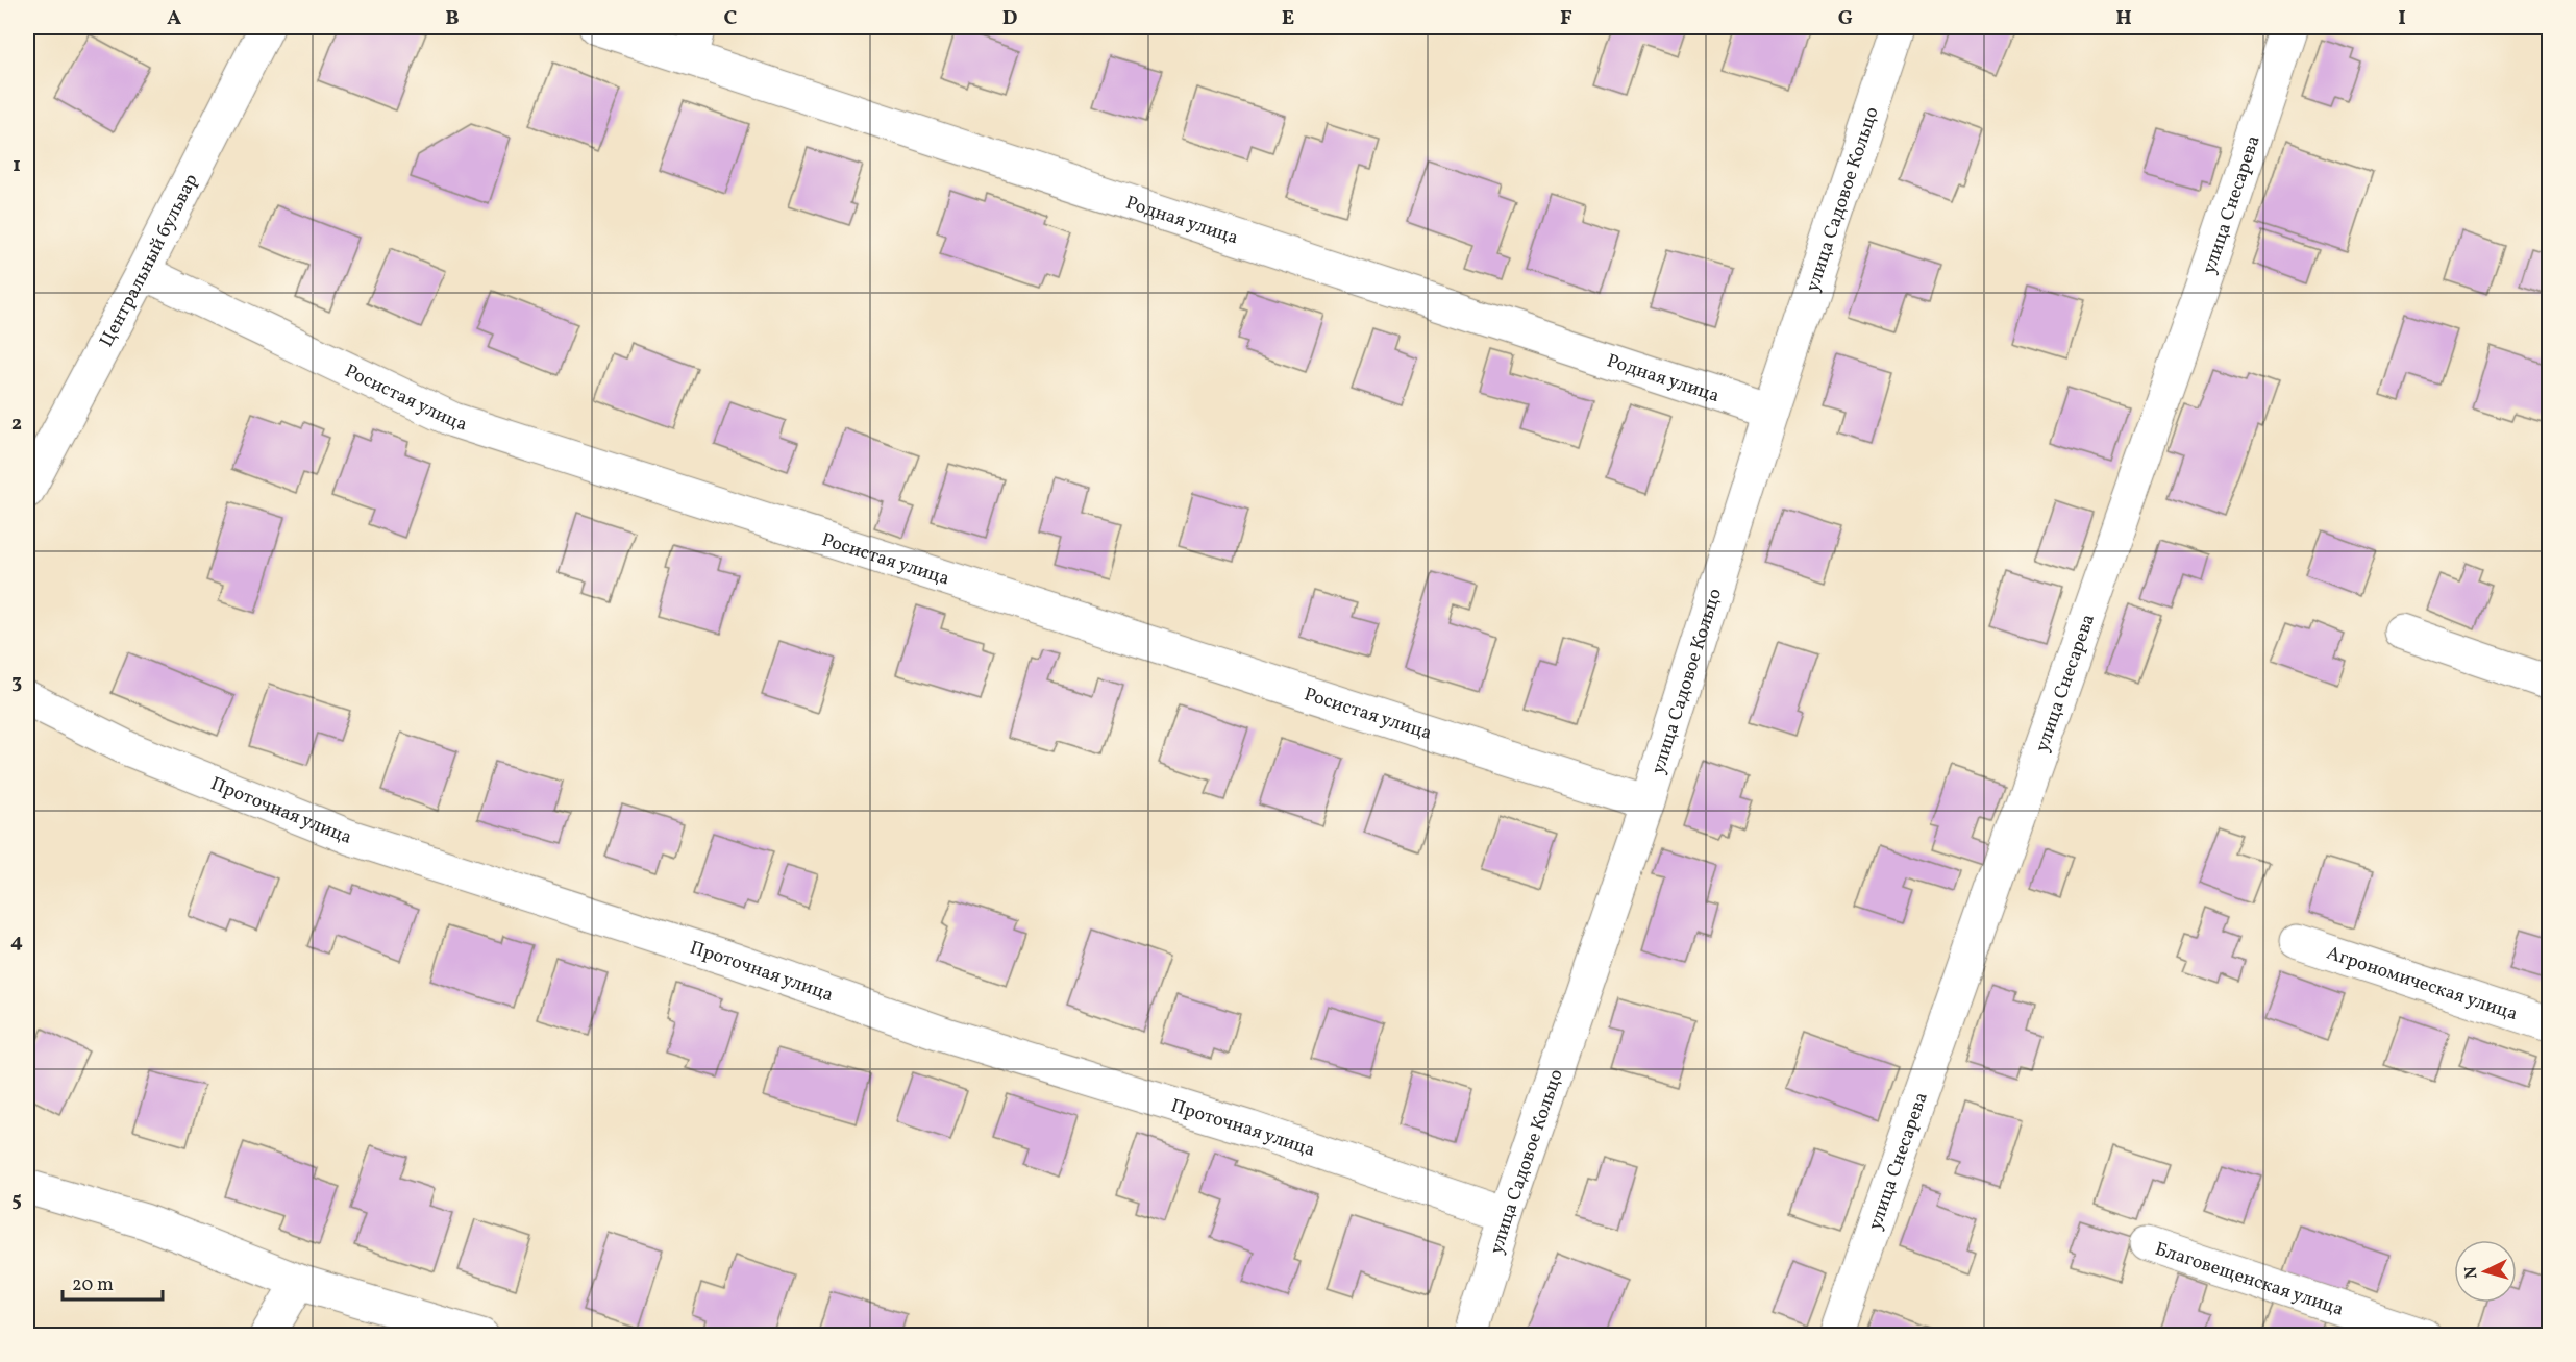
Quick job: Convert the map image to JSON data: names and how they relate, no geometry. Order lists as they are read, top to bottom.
{
  "streets": {
    "street": [
      "улица Садовое Кольцо",
      "улица Снесарева",
      "Родная улица",
      "Центральный бульвар",
      "Росистая улица",
      "Проточная улица",
      "Агрономическая улица",
      "Благовещенская улица"
    ]
  },
  "crossings": [
    ["улица Садовое Кольцо", "Родная улица"],
    ["улица Садовое Кольцо", "Росистая улица"],
    ["улица Садовое Кольцо", "Проточная улица"],
    ["Центральный бульвар", "Росистая улица"]
  ],
  "scale_bar": "20 m",
  "north": "left",
  "grid": {
    "columns": [
      "A",
      "B",
      "C",
      "D",
      "E",
      "F",
      "G",
      "H",
      "I"
    ],
    "rows": [
      "1",
      "2",
      "3",
      "4",
      "5"
    ]
  }
}
